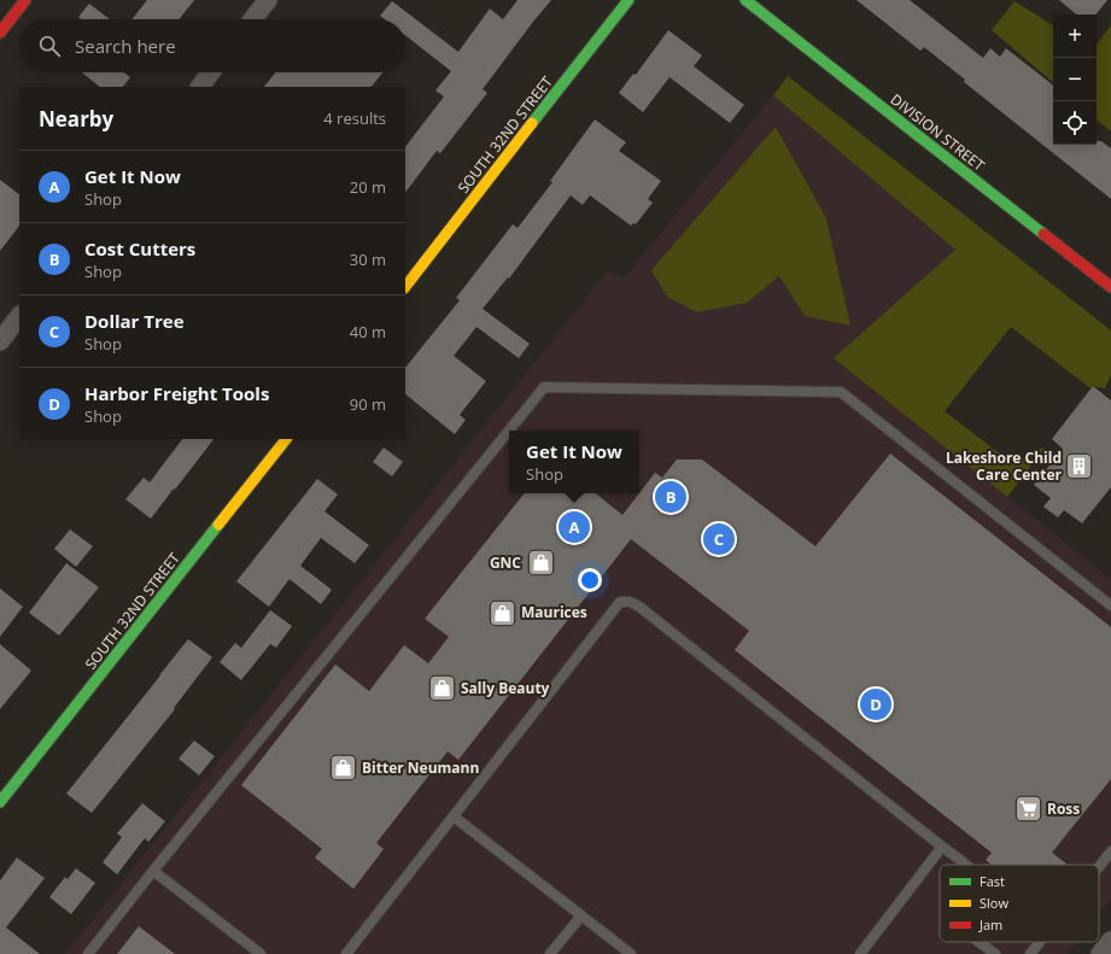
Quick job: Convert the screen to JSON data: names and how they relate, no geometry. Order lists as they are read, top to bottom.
{
  "streets": {
    "street": ["DIVISION STREET", "SOUTH 32ND STREET"]
  },
  "places": {
    "building": ["Lakeshore Child Care Center"],
    "shop": [
      "GNC",
      "Maurices",
      "Sally Beauty",
      "Bitter Neumann"
    ],
    "supermarket": ["Ross"]
  },
  "legend": ["Fast", "Slow", "Jam"],
  "page": {
    "map_buttons": ["+", "−"],
    "search": "Search here",
    "heading": ["Nearby", "4 results"],
    "list": [
      {
        "mark": "A",
        "name": "Get It Now",
        "note": "Shop",
        "value": "20 m"
      },
      {
        "mark": "B",
        "name": "Cost Cutters",
        "note": "Shop",
        "value": "30 m"
      },
      {
        "mark": "C",
        "name": "Dollar Tree",
        "note": "Shop",
        "value": "40 m"
      },
      {
        "mark": "D",
        "name": "Harbor Freight Tools",
        "note": "Shop",
        "value": "90 m"
      }
    ],
    "popup": ["Get It Now", "Shop"],
    "pins": [
      "B",
      "A",
      "C",
      "D"
    ]
  }
}
